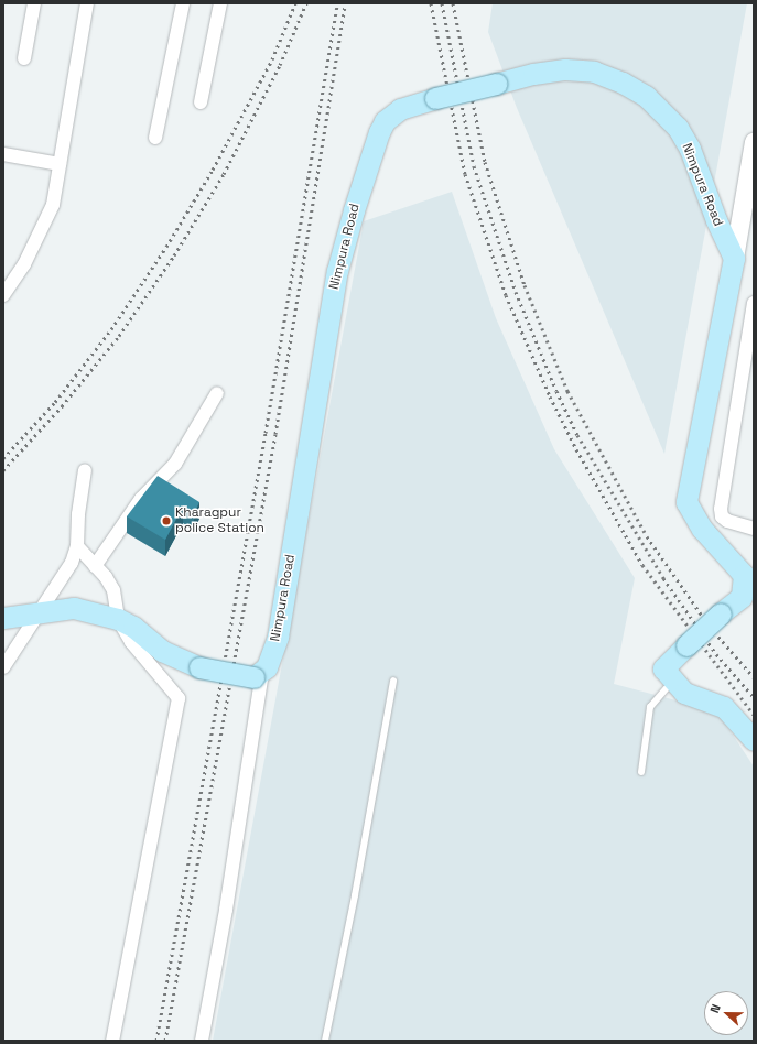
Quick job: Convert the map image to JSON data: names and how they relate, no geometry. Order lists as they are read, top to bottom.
{
  "streets": {
    "main road": ["Nimpura Road"]
  },
  "places": ["Kharagpur police Station"],
  "north": "left"
}
